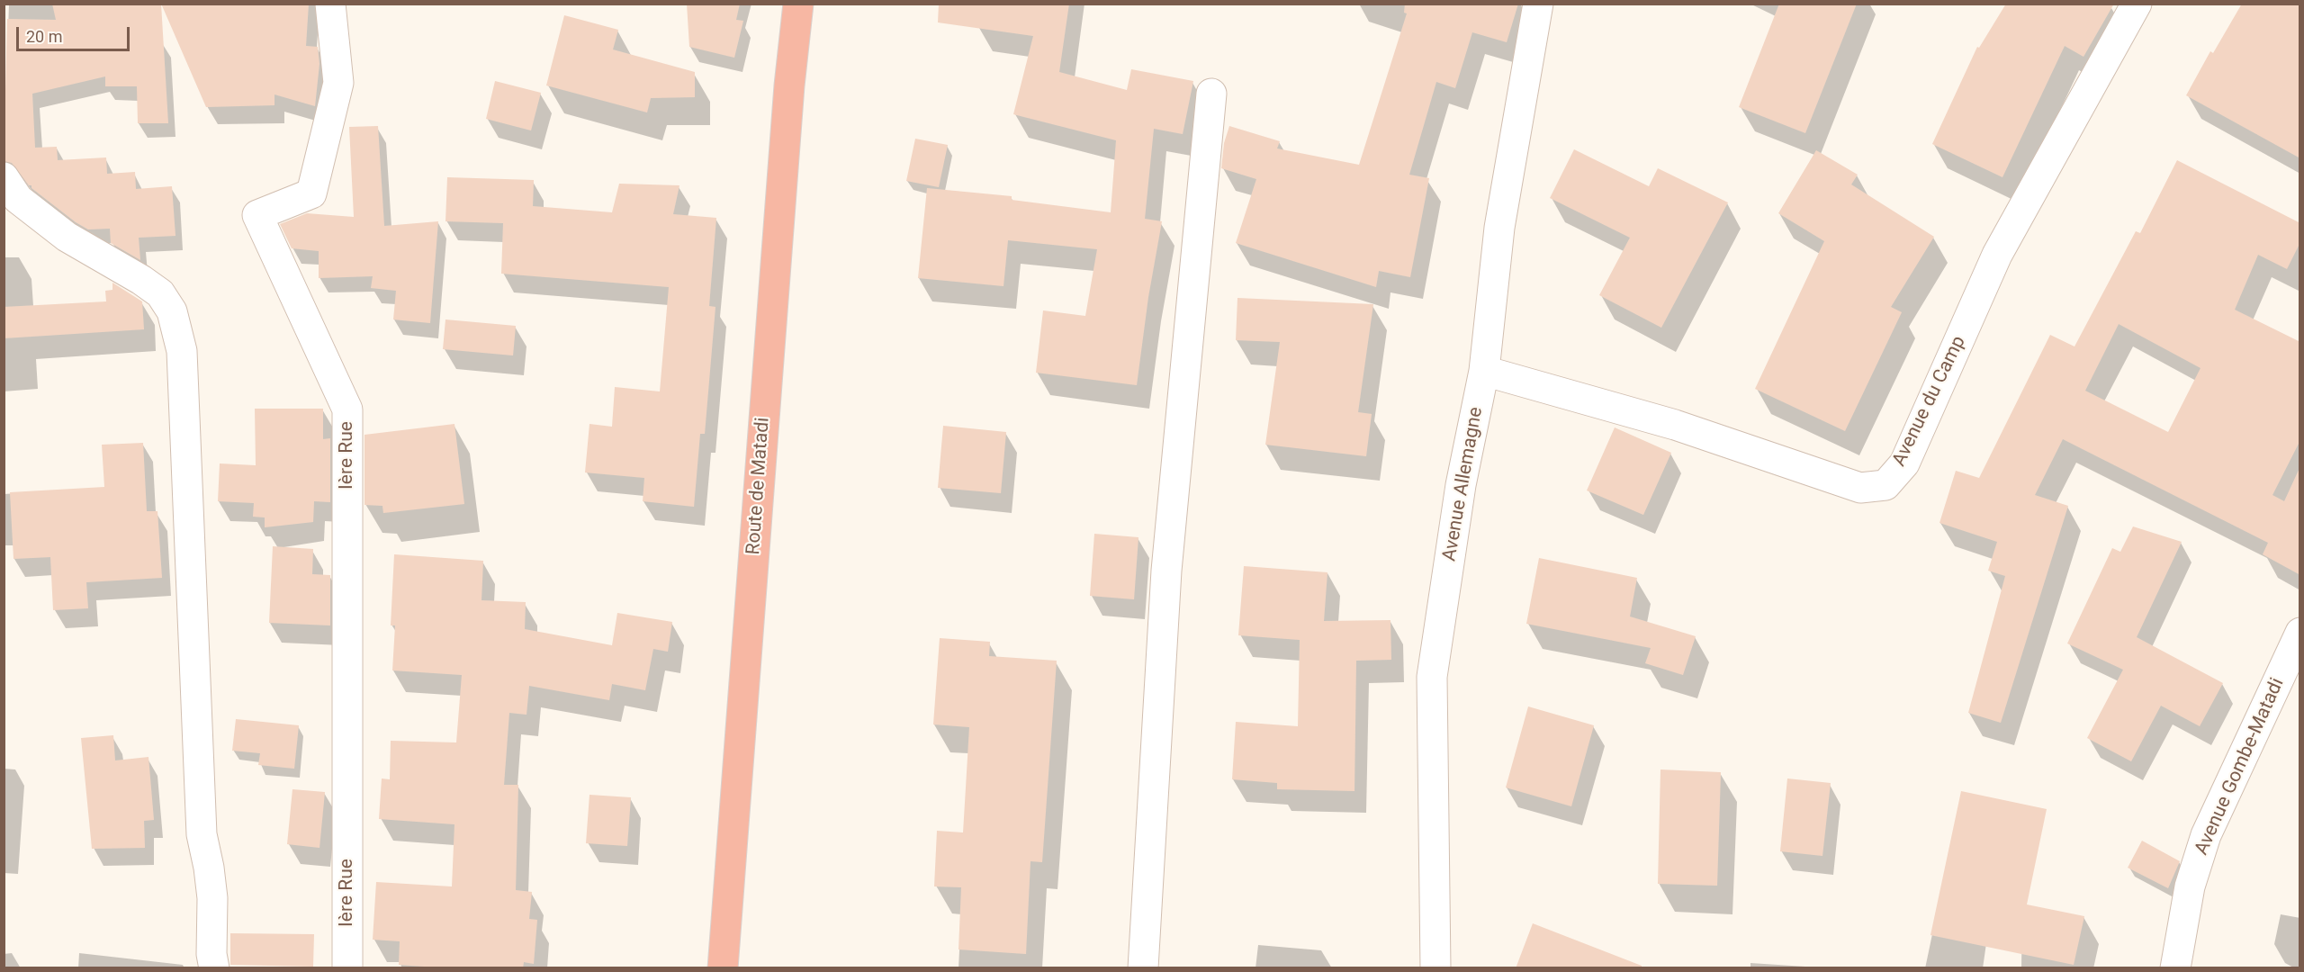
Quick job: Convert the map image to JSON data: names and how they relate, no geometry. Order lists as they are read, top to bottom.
{
  "streets": {
    "highway": ["Route de Matadi"],
    "street": [
      "Avenue du Camp",
      "Ière Rue",
      "Avenue Allemagne",
      "Avenue Gombe-Matadi"
    ]
  },
  "crossings": [
    ["Avenue du Camp", "Avenue Allemagne"]
  ],
  "scale_bar": "20 m"
}
